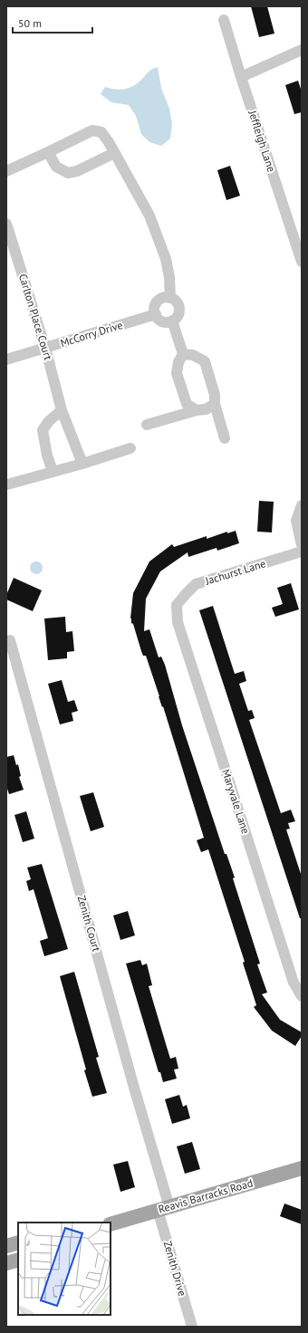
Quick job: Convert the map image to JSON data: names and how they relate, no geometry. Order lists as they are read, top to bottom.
{
  "streets": {
    "main road": ["Reavis Barracks Road"],
    "street": [
      "Jeffleigh Lane",
      "Carlton Place Court",
      "McCorry Drive",
      "Jachurst Lane",
      "Maryvale Lane",
      "Zenith Court",
      "Zenith Drive"
    ]
  },
  "crossings": [
    ["Carlton Place Court", "McCorry Drive"],
    ["Jachurst Lane", "Maryvale Lane"],
    ["Zenith Court", "Reavis Barracks Road"],
    ["Zenith Court", "Zenith Drive"],
    ["Reavis Barracks Road", "Zenith Drive"]
  ],
  "scale_bar": "50 m"
}
